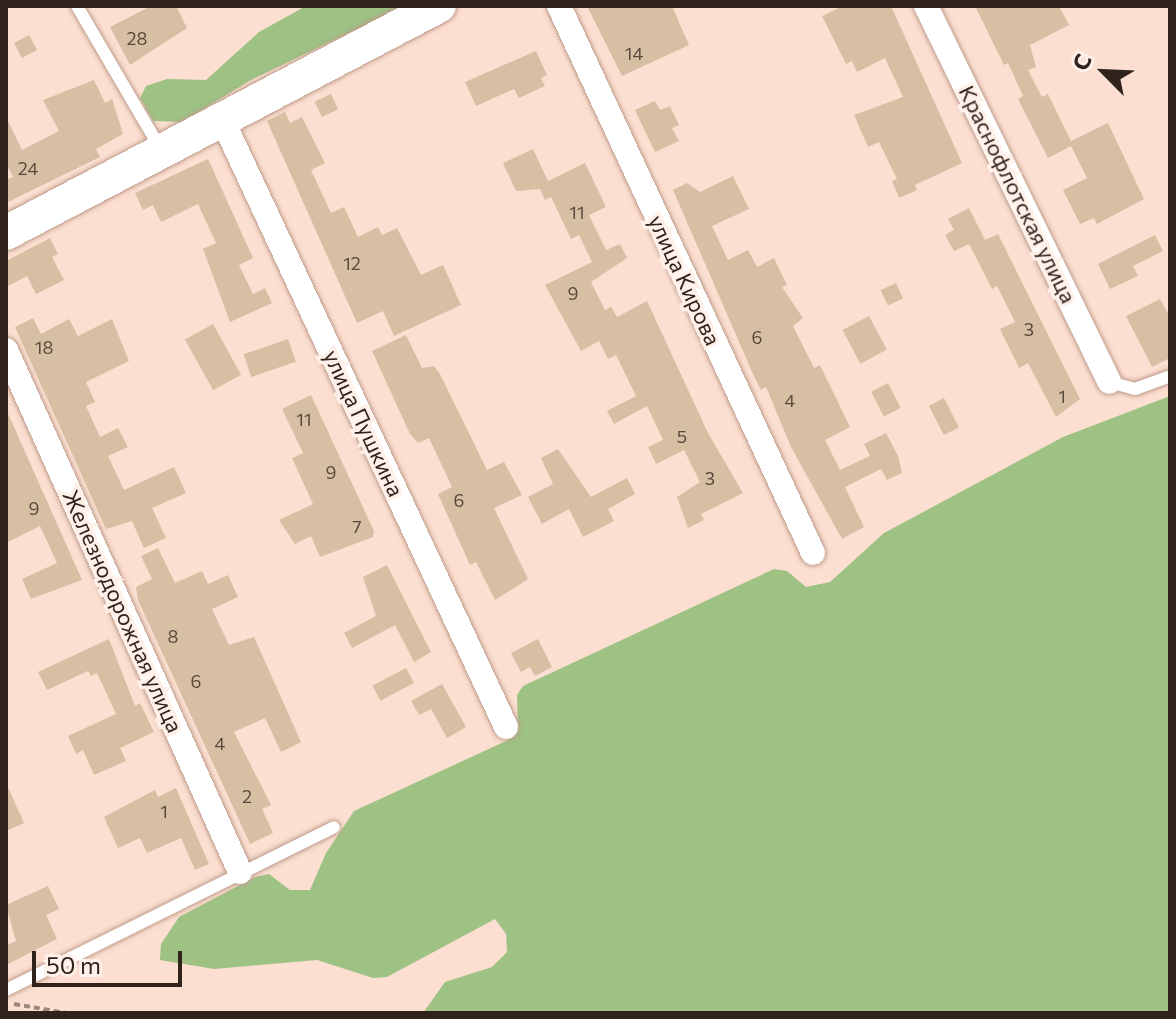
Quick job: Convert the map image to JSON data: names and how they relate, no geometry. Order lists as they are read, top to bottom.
{
  "streets": {
    "street": [
      "Краснофлотская улица",
      "улица Кирова",
      "улица Пушкина",
      "Железнодорожная улица"
    ]
  },
  "house_numbers": [
    "28",
    "14",
    "24",
    "11",
    "12",
    "9",
    "3",
    "6",
    "18",
    "1",
    "4",
    "11",
    "5",
    "9",
    "3",
    "6",
    "9",
    "7",
    "8",
    "6",
    "4",
    "2",
    "1"
  ],
  "scale_bar": "50 m",
  "north": "top left"
}
